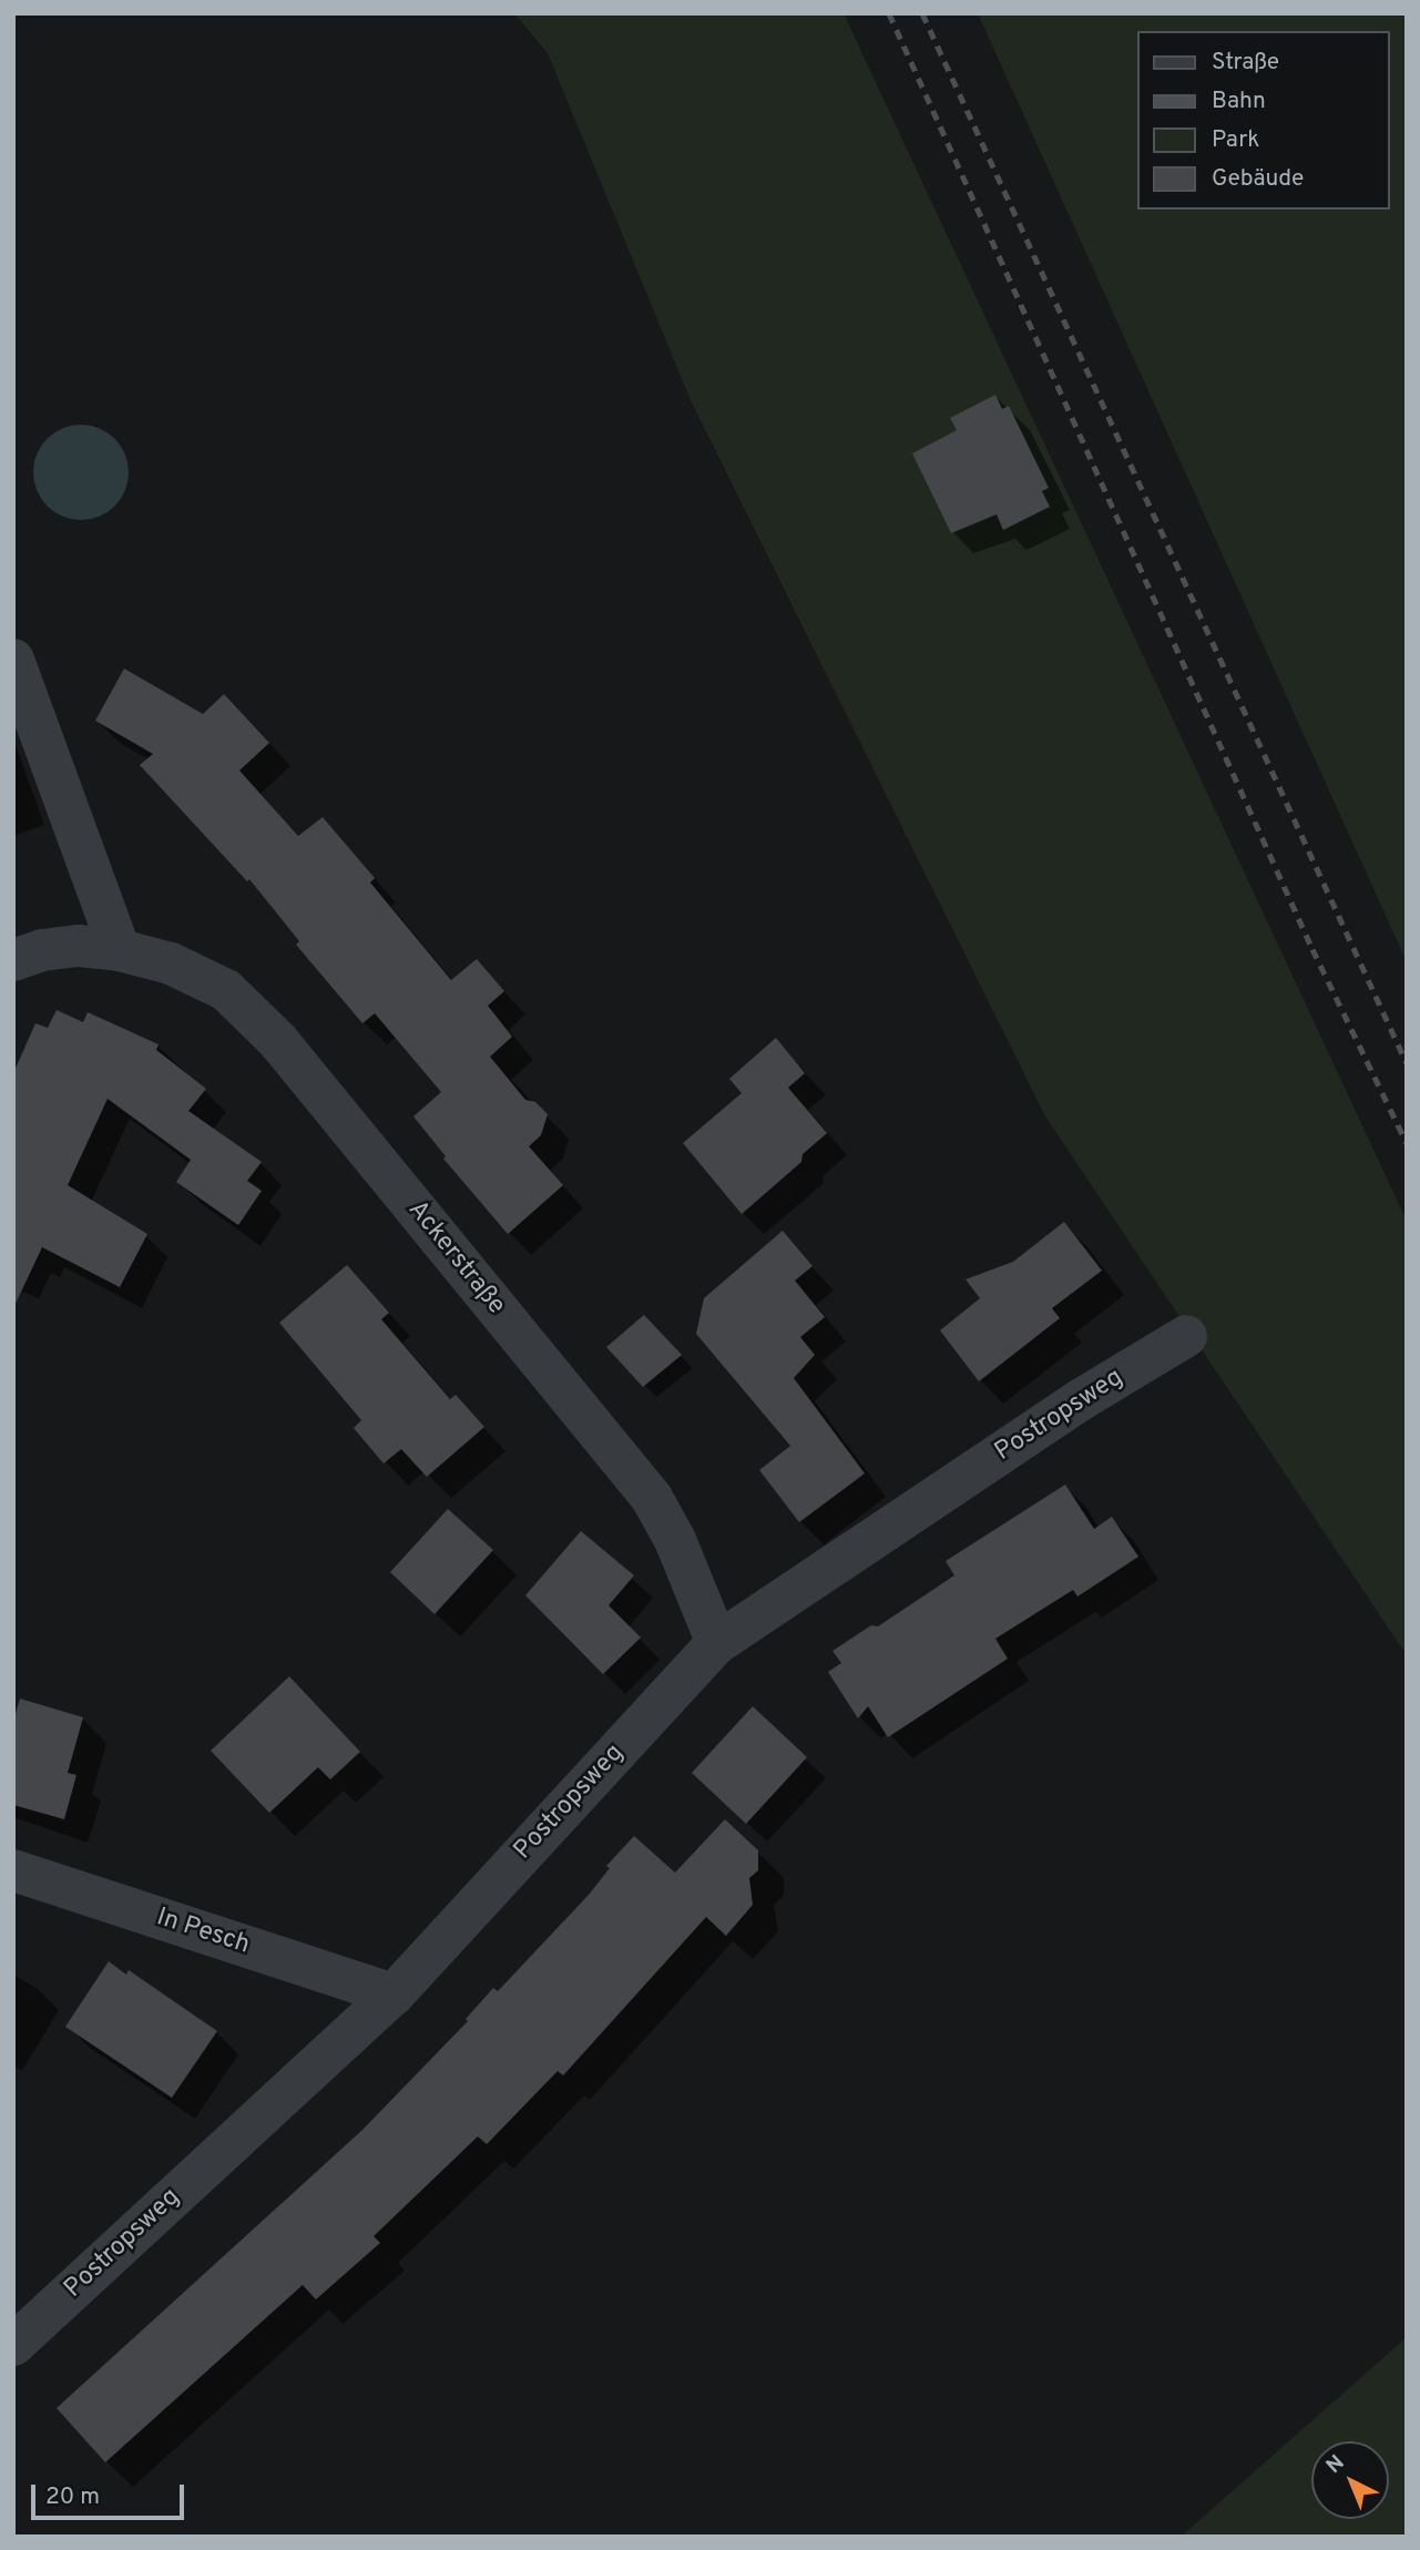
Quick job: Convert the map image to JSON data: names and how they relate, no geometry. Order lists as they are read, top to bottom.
{
  "streets": {
    "street": ["Ackerstraße", "Postropsweg", "In Pesch"]
  },
  "crossings": [
    ["Ackerstraße", "Postropsweg"],
    ["Postropsweg", "In Pesch"]
  ],
  "legend": [
    "Straße",
    "Bahn",
    "Park",
    "Gebäude"
  ],
  "scale_bar": "20 m",
  "north": "top left"
}
